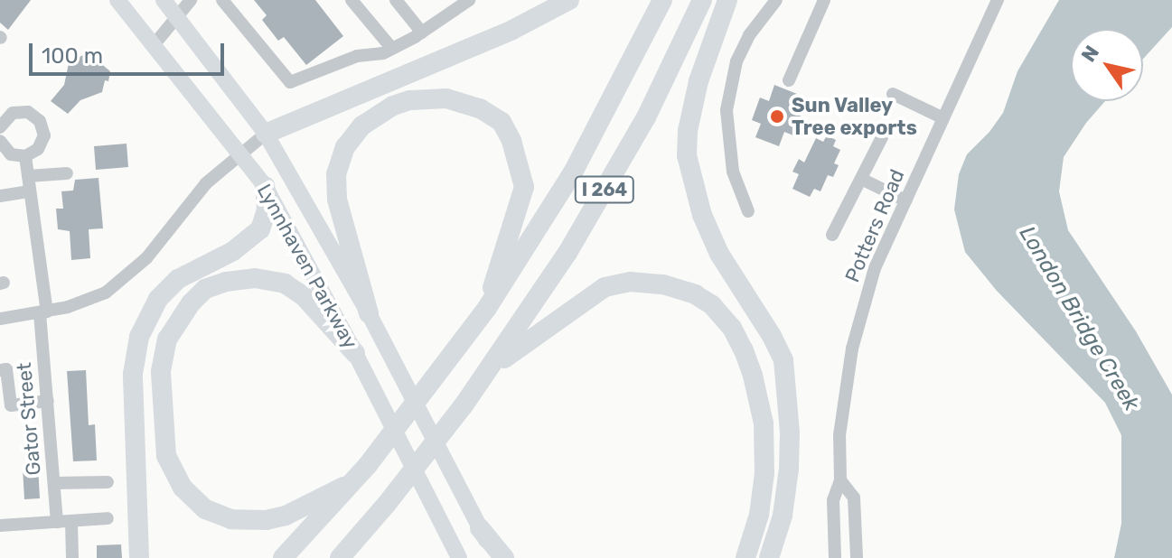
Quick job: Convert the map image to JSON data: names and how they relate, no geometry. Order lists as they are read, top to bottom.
{
  "streets": {
    "highway": ["I 264"],
    "main road": ["Lynnhaven Parkway"],
    "street": ["Potters Road", "Gator Street"]
  },
  "water": ["London Bridge Creek"],
  "places": ["Sun Valley Tree exports"],
  "scale_bar": "100 m",
  "north": "top left"
}
